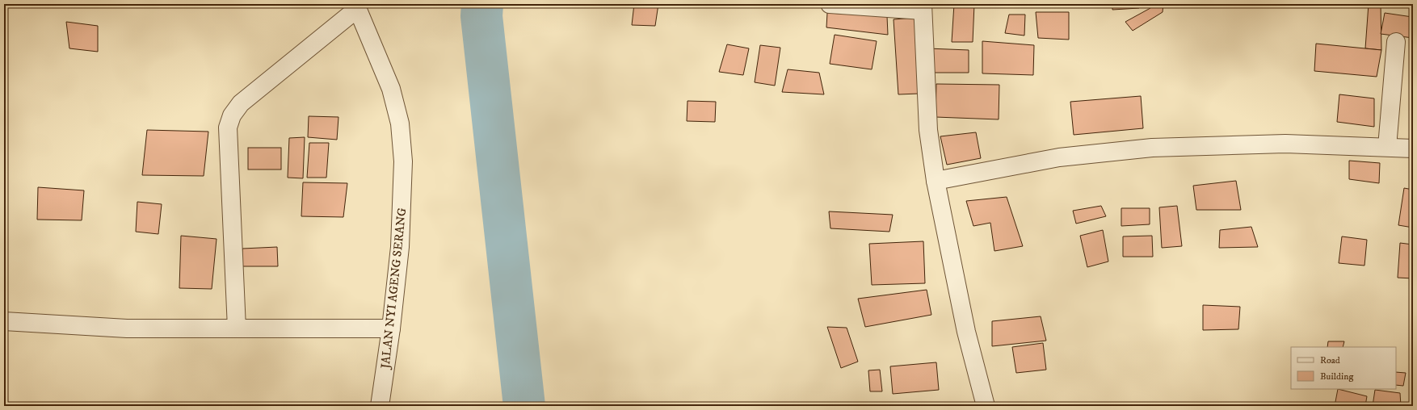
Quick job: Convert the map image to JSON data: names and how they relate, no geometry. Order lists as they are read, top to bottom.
{
  "streets": {
    "street": ["JALAN NYI AGENG SERANG"]
  },
  "legend": ["Road", "Building"]
}
